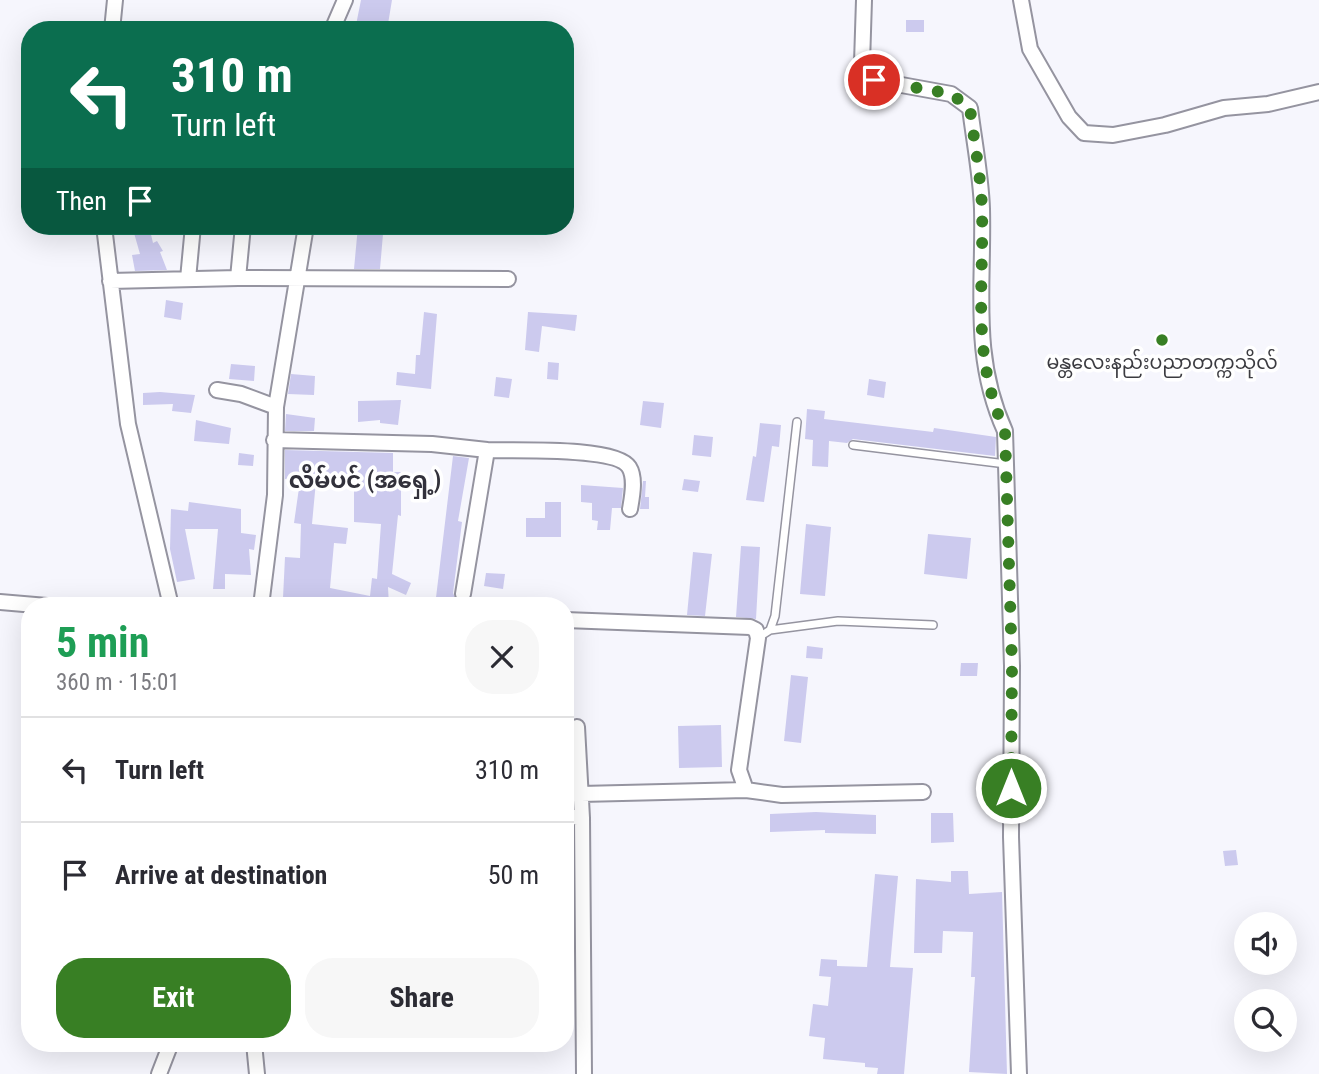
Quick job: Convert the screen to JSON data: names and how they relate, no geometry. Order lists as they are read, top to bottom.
{
  "districts": ["လိမ်ပင် (အရှေ့)"],
  "places": ["မန္တလေးနည်းပညာတက္ကသိုလ်"],
  "page": {
    "turn": ["310 m", "Turn left"],
    "then": "Then",
    "heading": ["5 min", "360 m · 15:01"],
    "list": [
      {
        "name": "Turn left",
        "value": "310 m"
      },
      {
        "name": "Arrive at destination",
        "value": "50 m"
      }
    ],
    "buttons": ["Exit", "Share"]
  }
}
